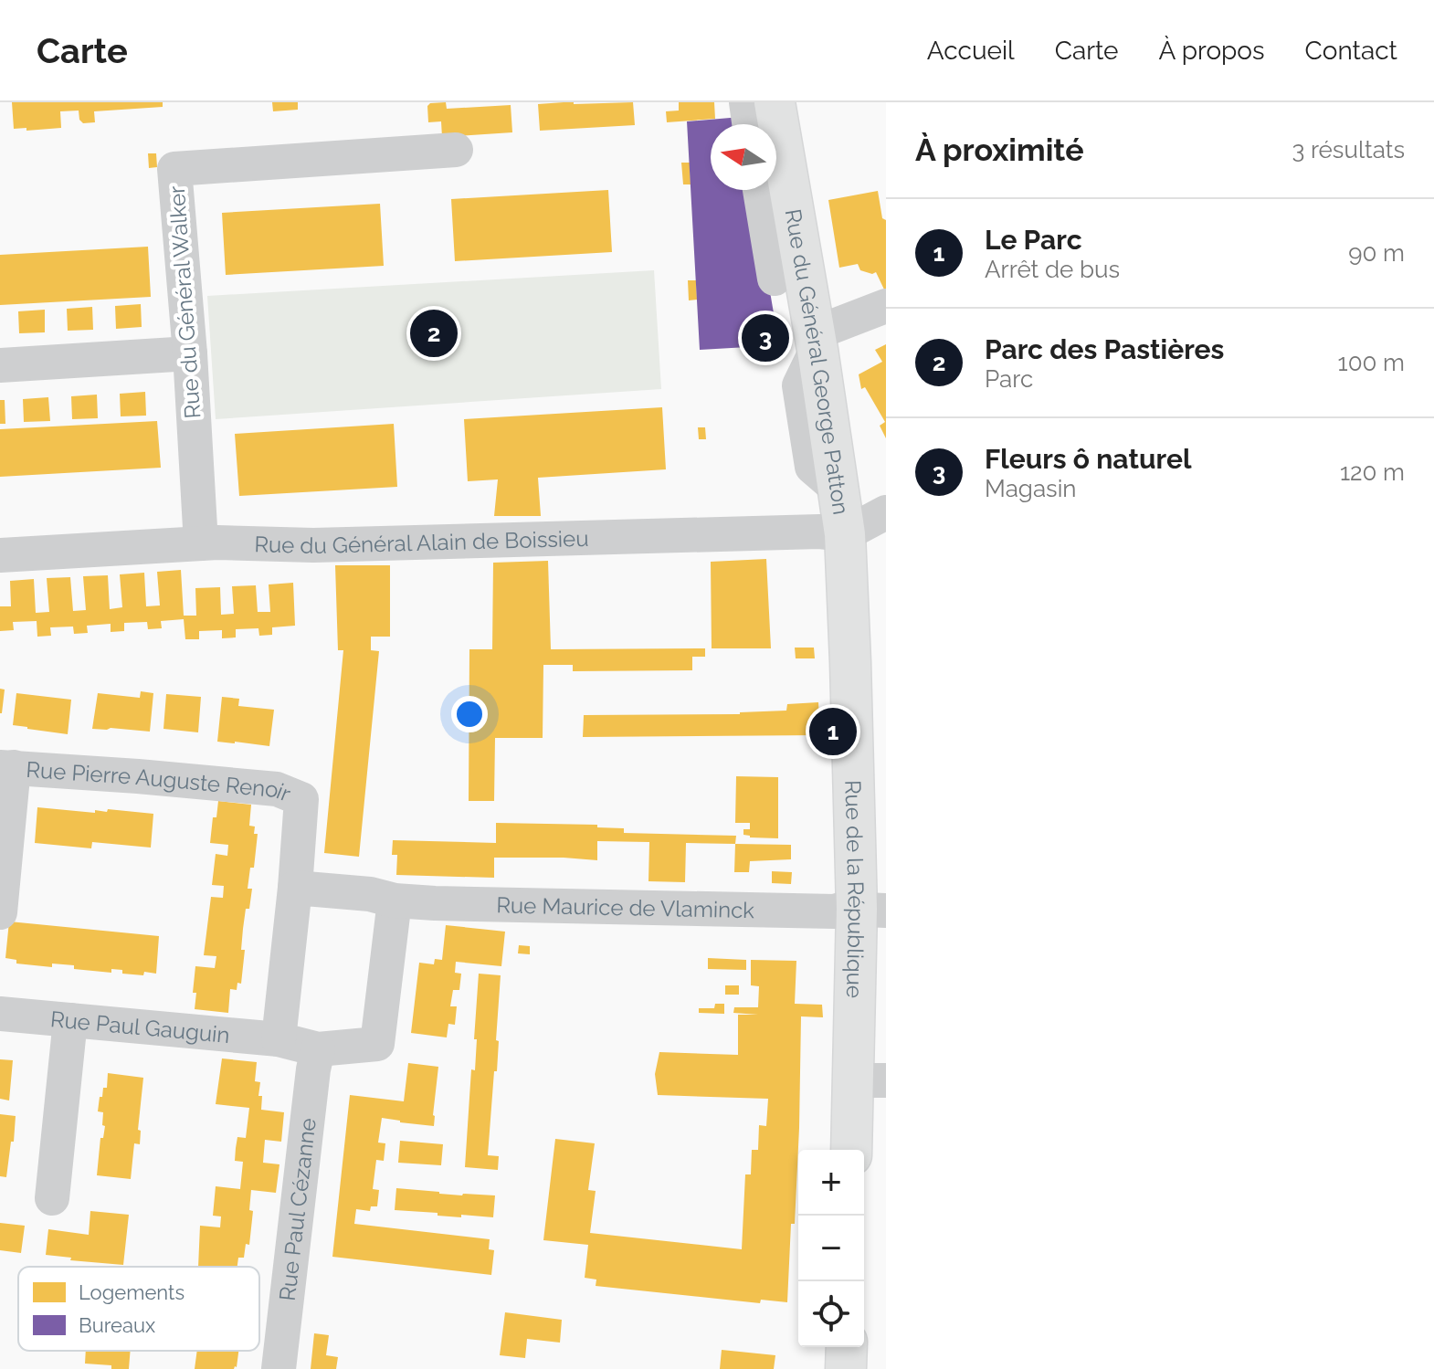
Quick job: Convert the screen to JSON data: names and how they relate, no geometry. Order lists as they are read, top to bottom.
{
  "streets": {
    "main road": ["Rue du Général George Patton", "Rue de la République"],
    "street": [
      "Rue du Général Walker",
      "Rue du Général Alain de Boissieu",
      "Rue Pierre Auguste Renoir",
      "Rue Maurice de Vlaminck",
      "Rue Paul Gauguin",
      "Rue Paul Cézanne"
    ]
  },
  "crossings": [
    ["Rue du Général Walker", "Rue du Général Alain de Boissieu"],
    ["Rue du Général George Patton", "Rue du Général Alain de Boissieu"],
    ["Rue du Général George Patton", "Rue de la République"],
    ["Rue du Général Alain de Boissieu", "Rue de la République"],
    ["Rue Pierre Auguste Renoir", "Rue Maurice de Vlaminck"],
    ["Rue de la République", "Rue Maurice de Vlaminck"],
    ["Rue Maurice de Vlaminck", "Rue Paul Gauguin"],
    ["Rue Paul Gauguin", "Rue Paul Cézanne"]
  ],
  "legend": ["Logements", "Bureaux"],
  "north": "left",
  "page": {
    "header": "Carte",
    "nav": [
      "Accueil",
      "Carte",
      "À propos",
      "Contact"
    ],
    "heading": ["À proximité", "3 résultats"],
    "list": [
      {
        "mark": "1",
        "name": "Le Parc",
        "note": "Arrêt de bus",
        "value": "90 m"
      },
      {
        "mark": "2",
        "name": "Parc des Pastières",
        "note": "Parc",
        "value": "100 m"
      },
      {
        "mark": "3",
        "name": "Fleurs ô naturel",
        "note": "Magasin",
        "value": "120 m"
      }
    ],
    "pins": ["2", "3", "1"],
    "map_buttons": ["+", "−"]
  }
}
